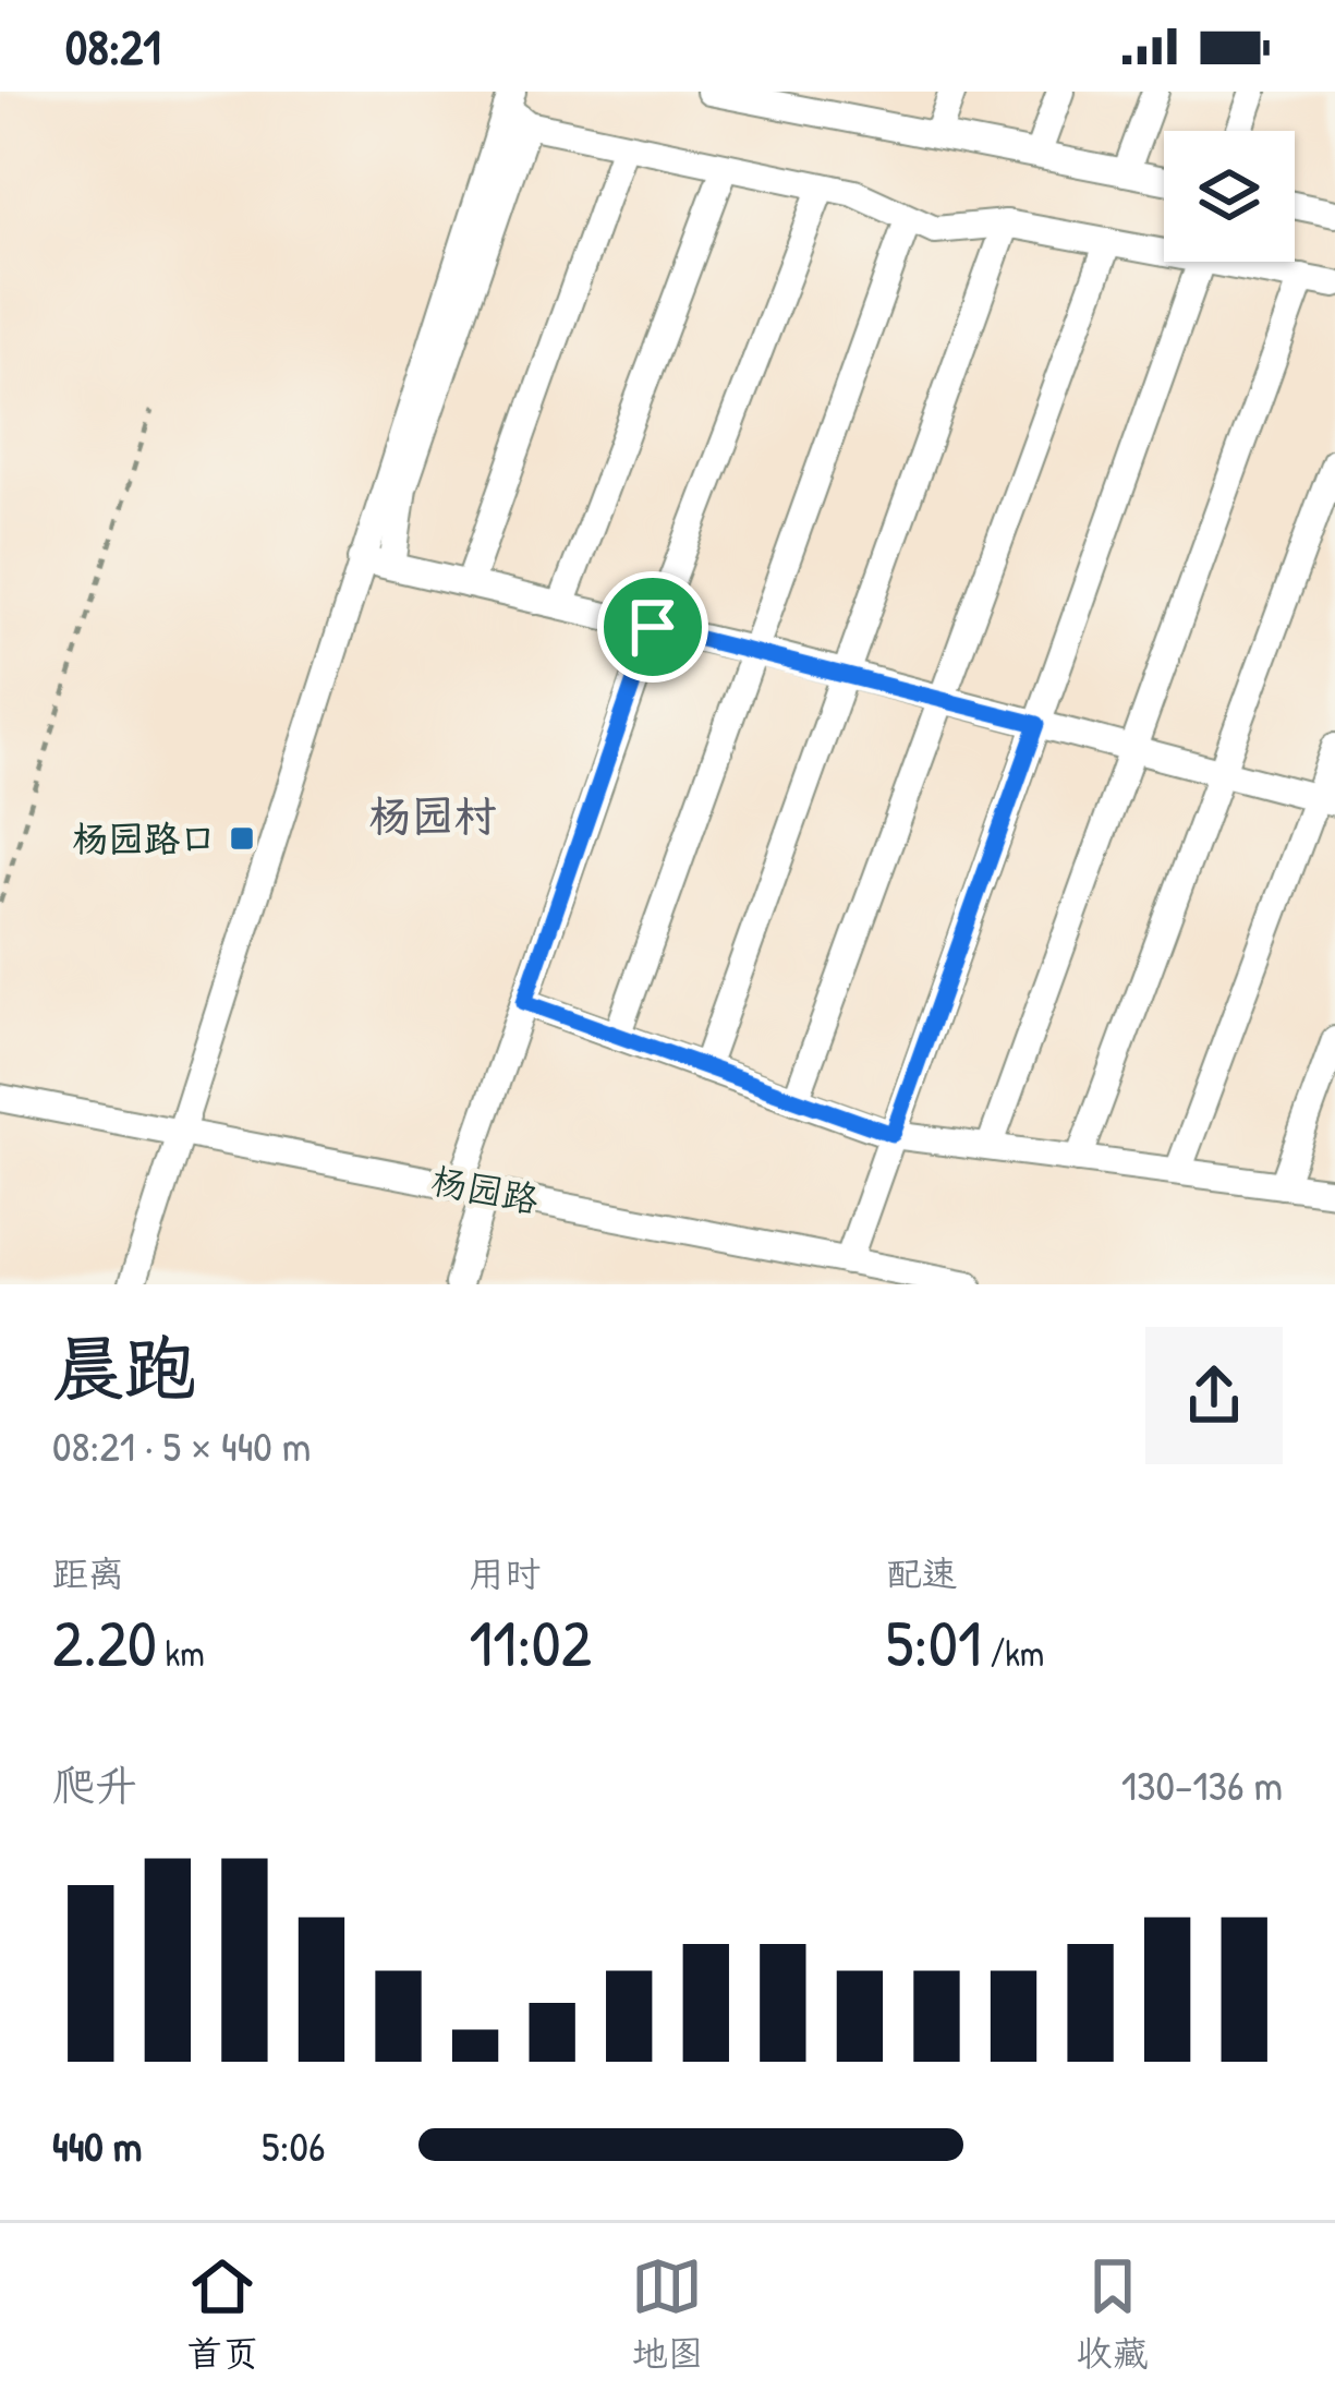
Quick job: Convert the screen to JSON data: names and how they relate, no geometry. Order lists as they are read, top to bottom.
{
  "streets": {
    "street": ["杨园路"]
  },
  "districts": ["杨园村"],
  "places": {
    "transit": ["杨园路口"]
  },
  "page": {
    "status": "08:21",
    "heading": ["晨跑", "08:21 · 5 × 440 m"],
    "stats": [
      ["距离", "2.20 km"],
      ["用时", "11:02"],
      ["配速", "5:01 /km"]
    ],
    "chart": ["爬升", "130–136 m"],
    "list": [
      {
        "name": "440 m",
        "note": "5:06"
      }
    ],
    "tabs": ["首页", "地图", "收藏"]
  }
}
